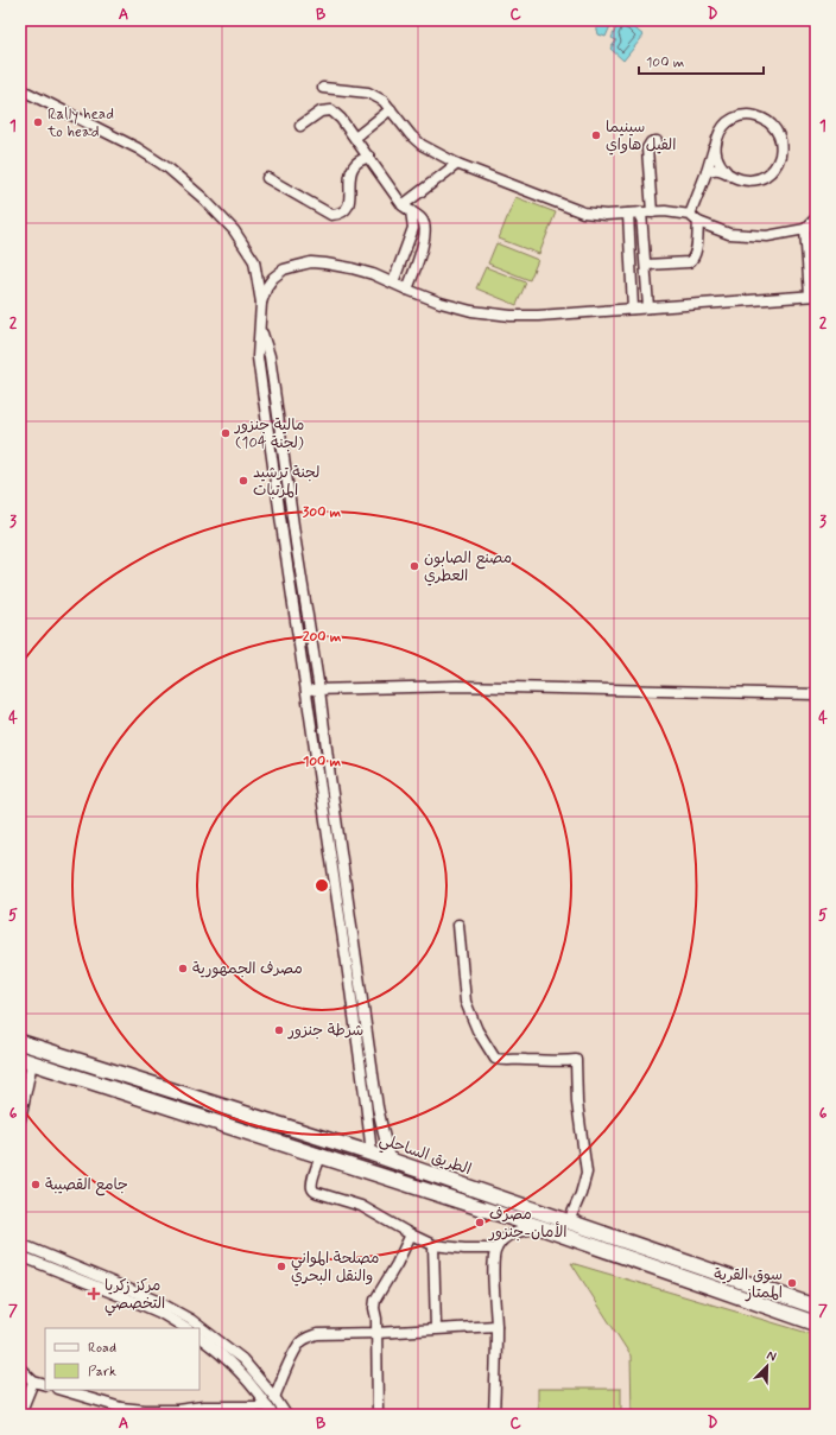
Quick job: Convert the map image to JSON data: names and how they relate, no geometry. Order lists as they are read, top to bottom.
{
  "streets": {
    "highway": ["الطريق الساحلي"]
  },
  "places": {
    "other": [
      "Rally head to head",
      "سينيما الفيل هاواي",
      "مالية جنزور (لجنة 104)",
      "لجنة ترشيد المرتبات",
      "مصنع الصابون العطري",
      "مصرف الجمهورية",
      "شرطة جنزور",
      "جامع القصيبة",
      "مصرف الأمان-جنزور",
      "مصلحة المواني والنقل البحري",
      "سوق القرية الممتاز"
    ],
    "health": ["مركز زكريا التخصصي"]
  },
  "legend": ["Road", "Park"],
  "scale_bar": "100 m",
  "north": "top right",
  "grid": {
    "columns": [
      "A",
      "B",
      "C",
      "D"
    ],
    "rows": [
      "1",
      "2",
      "3",
      "4",
      "5",
      "6",
      "7"
    ]
  },
  "rings": ["300 m", "200 m", "100 m"]
}
